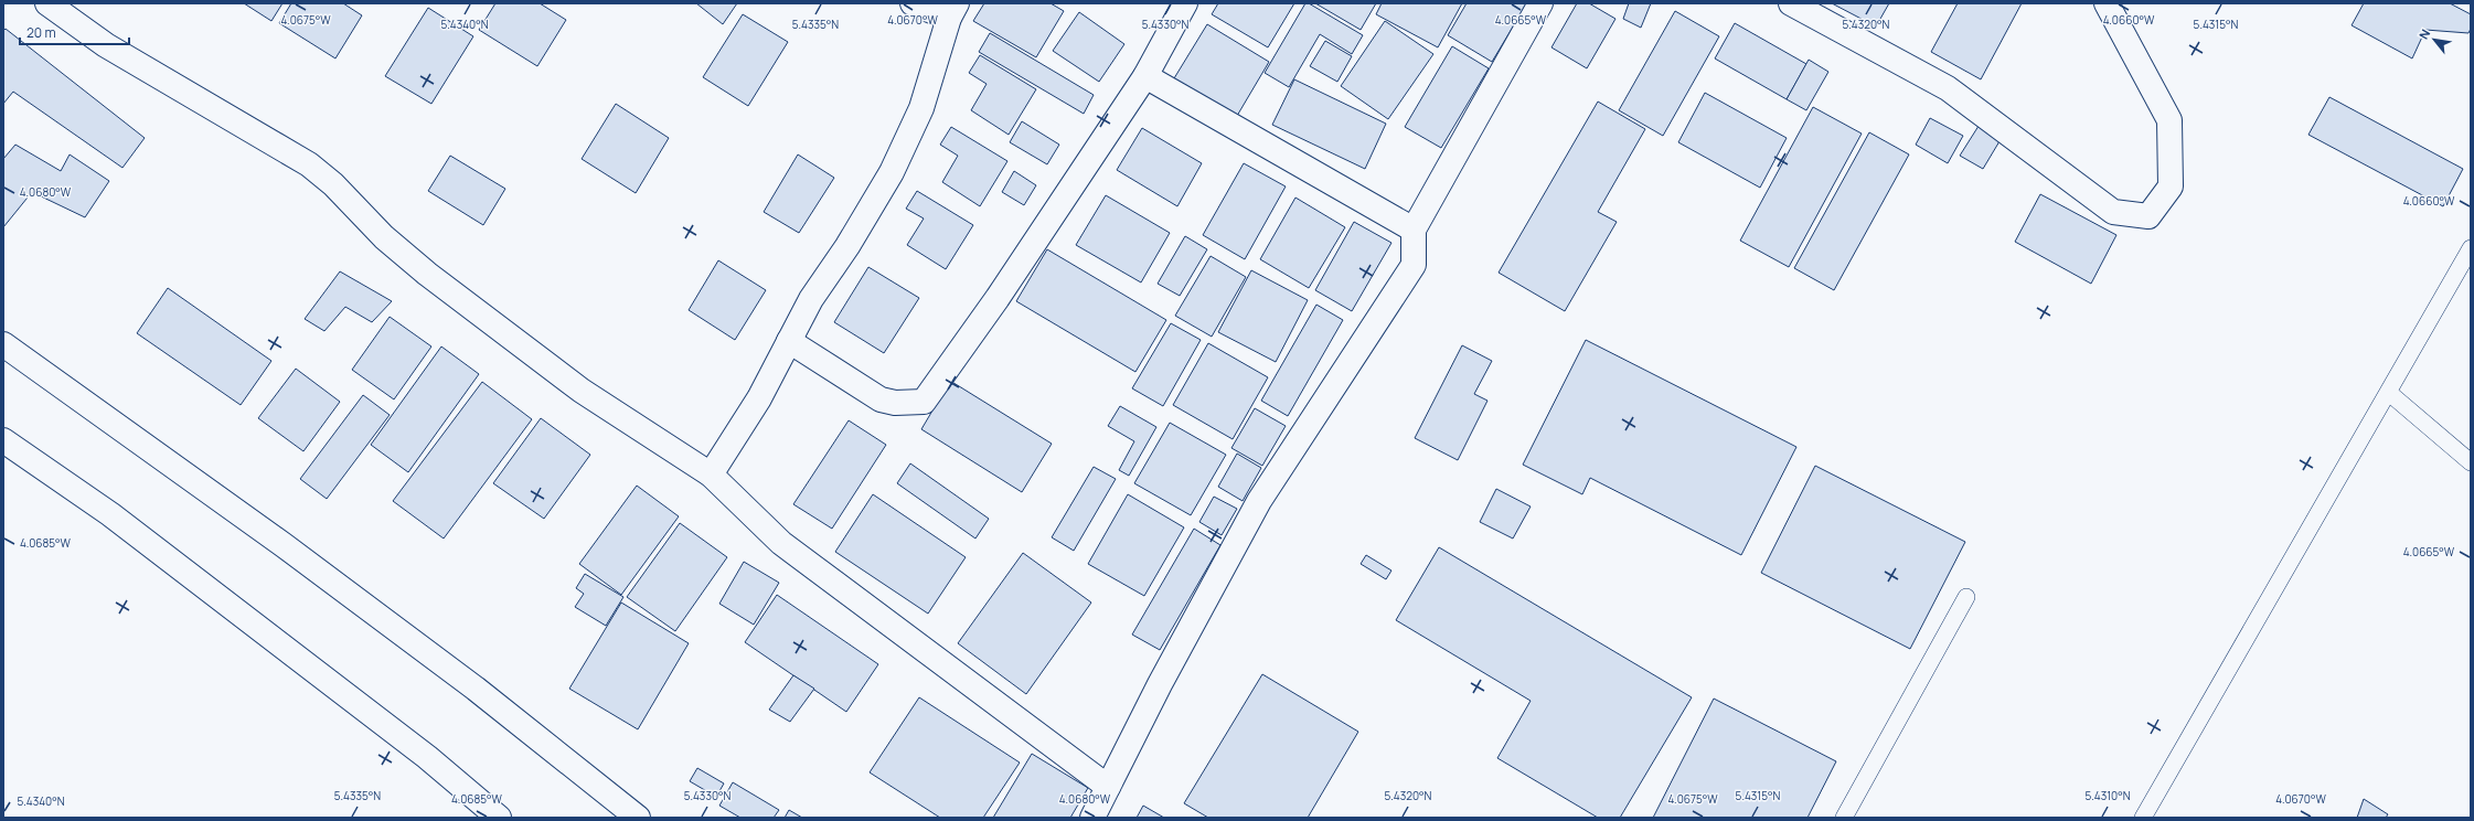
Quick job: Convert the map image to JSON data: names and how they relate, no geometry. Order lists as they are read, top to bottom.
{
  "scale_bar": "20 m",
  "north": "top left",
  "coordinates": [
    "4.0675°W",
    "4.0670°W",
    "4.0665°W",
    "4.0660°W",
    "5.4340°N",
    "5.4335°N",
    "5.4330°N",
    "5.4320°N",
    "5.4315°N",
    "4.0680°W",
    "4.0685°W",
    "5.4310°N"
  ]
}
